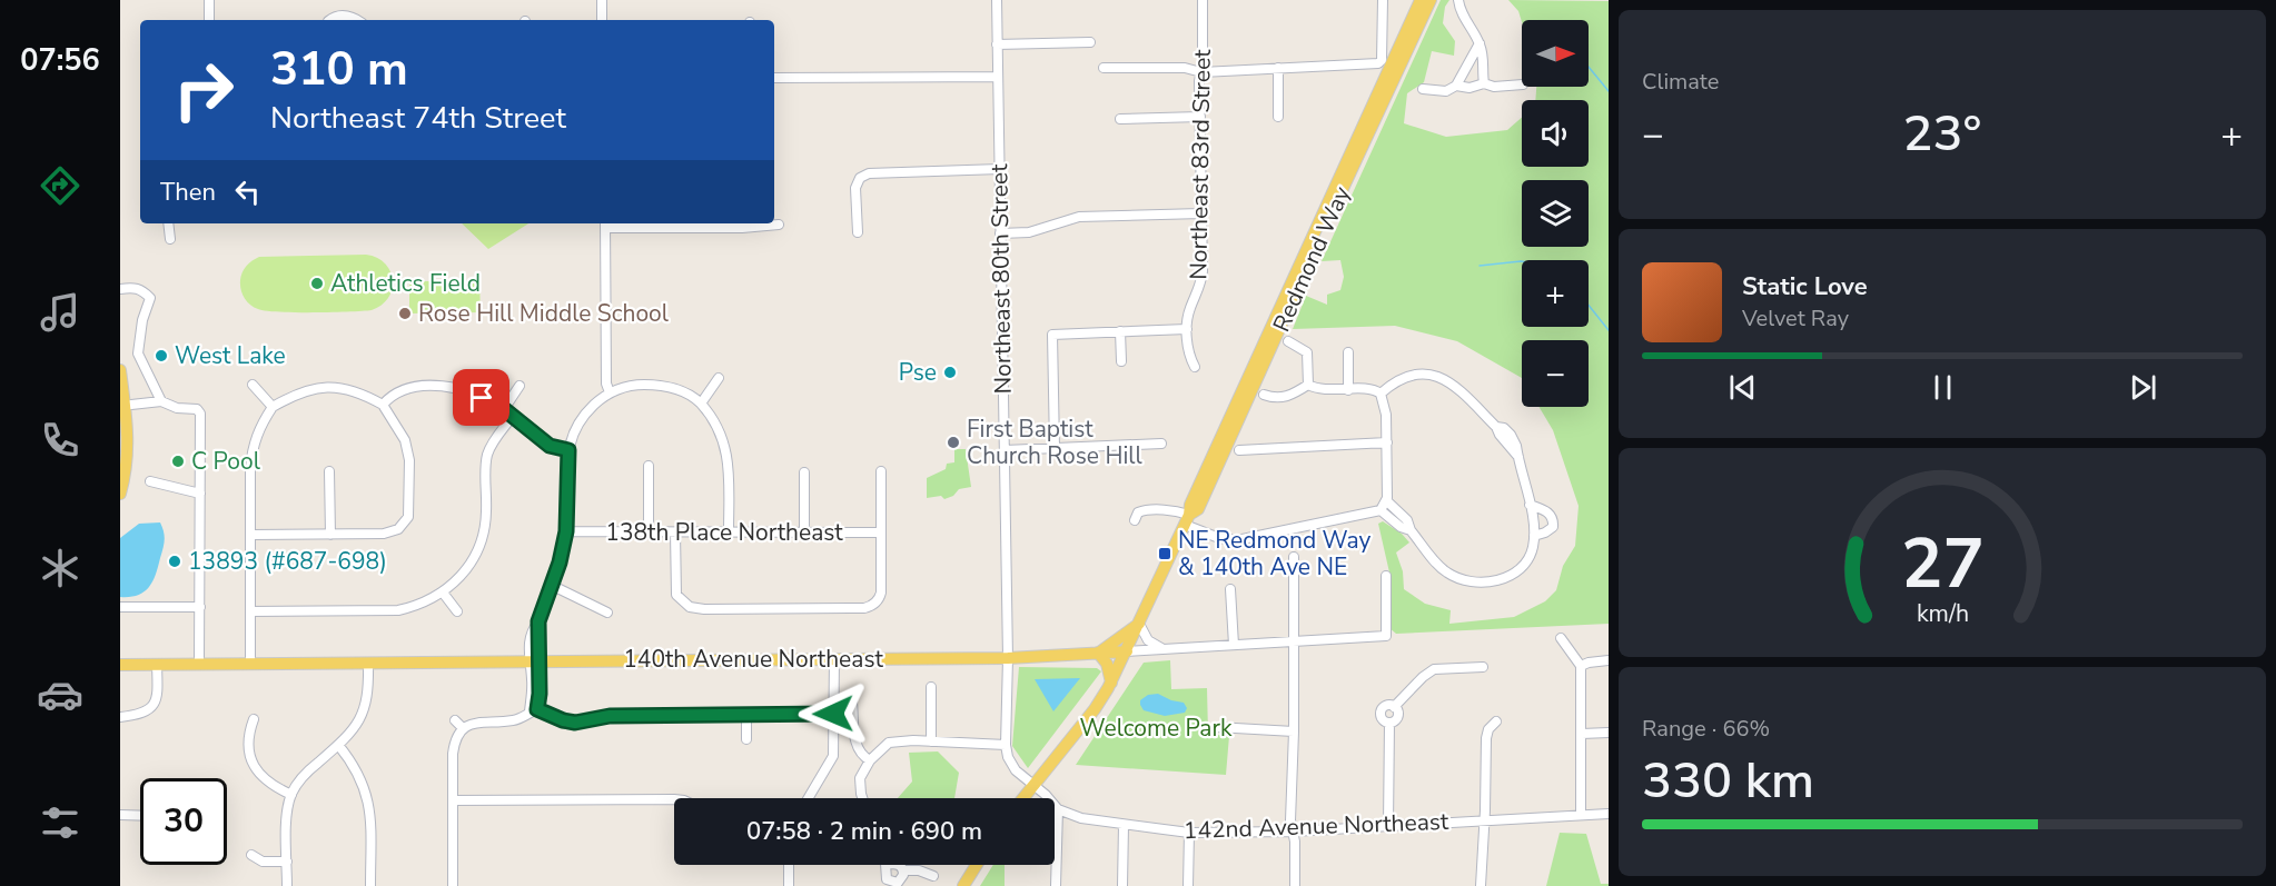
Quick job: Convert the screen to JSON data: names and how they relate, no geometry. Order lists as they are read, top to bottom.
{
  "streets": {
    "main road": ["Redmond Way", "140th Avenue Northeast"],
    "street": [
      "Northeast 83rd Street",
      "Northeast 80th Street",
      "138th Place Northeast",
      "142nd Avenue Northeast"
    ]
  },
  "crossings": [
    ["Redmond Way", "140th Avenue Northeast"],
    ["Redmond Way", "142nd Avenue Northeast"],
    ["Northeast 80th Street", "140th Avenue Northeast"],
    ["Northeast 80th Street", "142nd Avenue Northeast"]
  ],
  "parks": ["Welcome Park"],
  "places": {
    "other": [
      "Athletics Field",
      "Rose Hill Middle School",
      "West Lake",
      "Pse",
      "First Baptist Church Rose Hill",
      "C Pool",
      "13893 (#687-698)"
    ],
    "transit": ["NE Redmond Way & 140th Ave NE"]
  },
  "north": "right",
  "page": {
    "tabs": "07:56",
    "tile": [
      "Climate",
      ["Range · 66%", "330 km"]
    ],
    "map_buttons": ["+", "−"],
    "turn": ["310 m", "Northeast 74th Street"],
    "heat": ["−", "23°", "+"],
    "then": "Then",
    "song": ["Static Love", "Velvet Ray"],
    "limit": "30",
    "trip": "07:58 · 2 min · 690 m",
    "gauge": ["27", "km/h"]
  }
}
